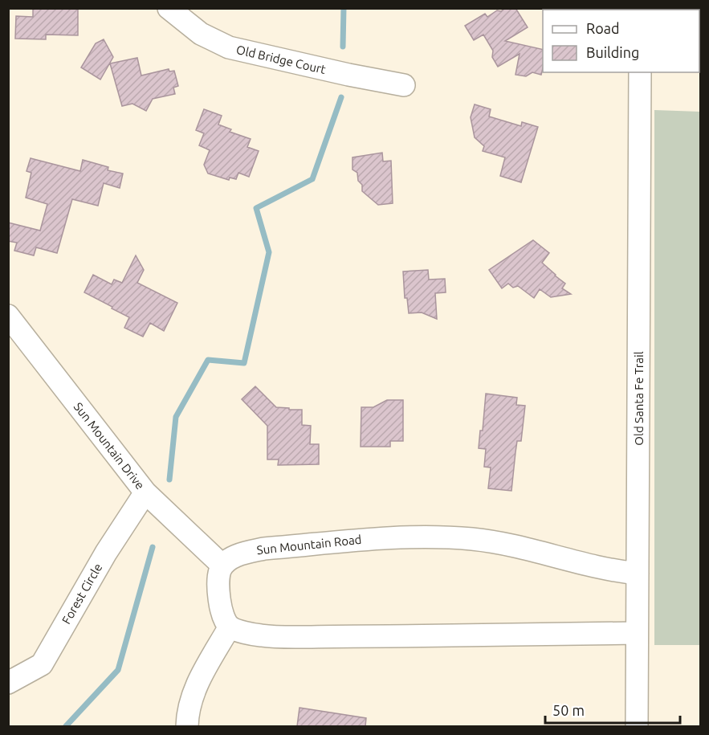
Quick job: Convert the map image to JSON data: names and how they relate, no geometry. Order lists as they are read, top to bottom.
{
  "streets": {
    "street": [
      "Old Bridge Court",
      "Old Santa Fe Trail",
      "Sun Mountain Drive",
      "Sun Mountain Road",
      "Forest Circle"
    ]
  },
  "crossings": [
    ["Old Santa Fe Trail", "Sun Mountain Road"],
    ["Sun Mountain Drive", "Sun Mountain Road"],
    ["Sun Mountain Drive", "Forest Circle"]
  ],
  "legend": ["Road", "Building"],
  "scale_bar": "50 m"
}
